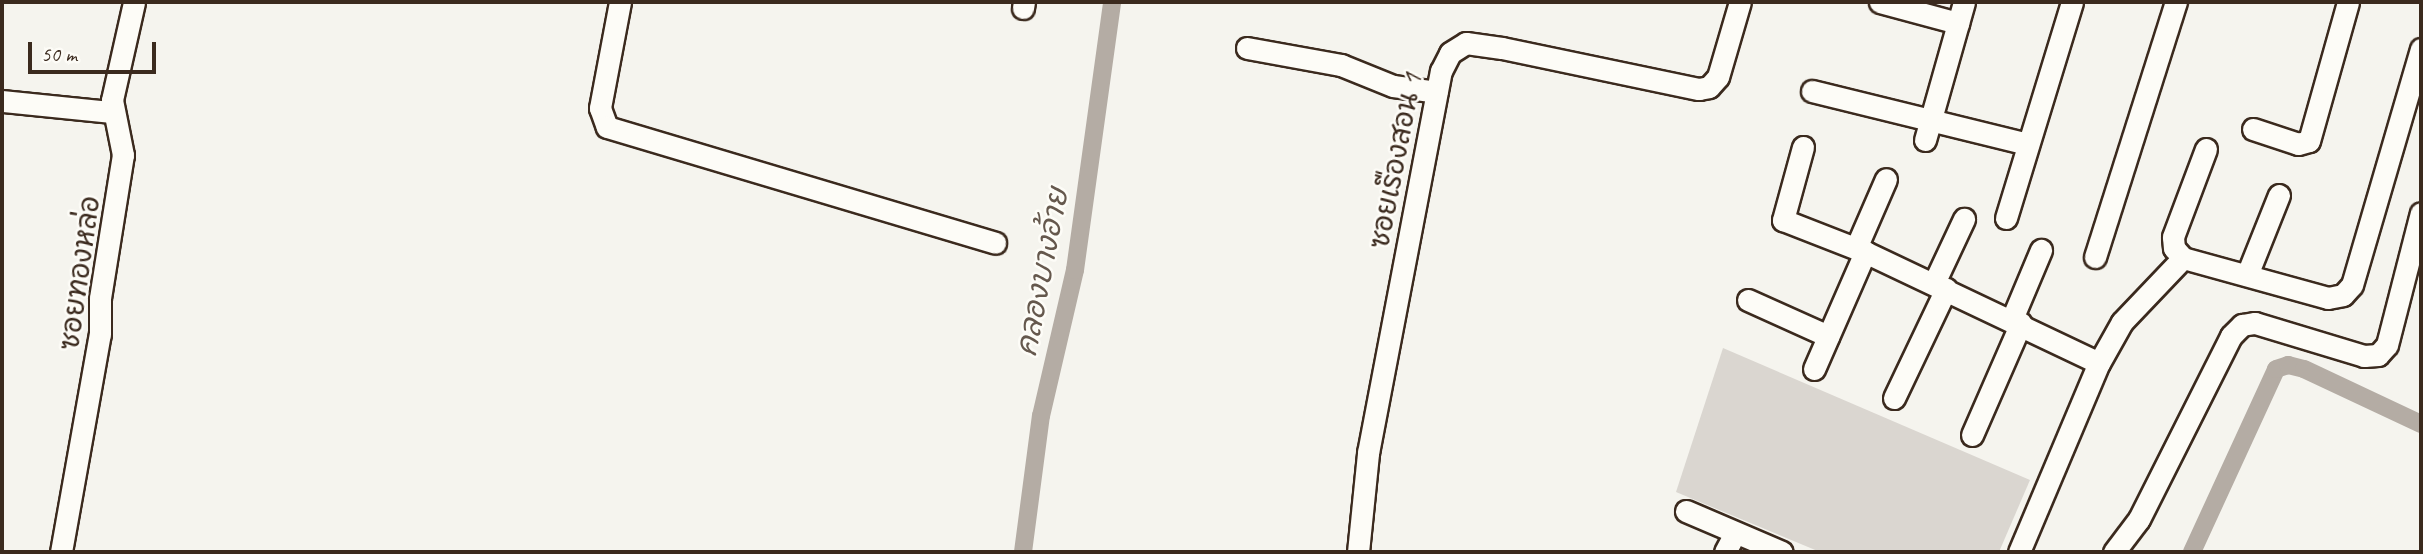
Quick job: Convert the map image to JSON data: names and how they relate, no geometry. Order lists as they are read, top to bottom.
{
  "streets": {
    "street": ["ซอยเรืองสอน 1", "ซอยทองหล่อ"]
  },
  "water": ["คลองบางอ้าย"],
  "scale_bar": "50 m"
}
